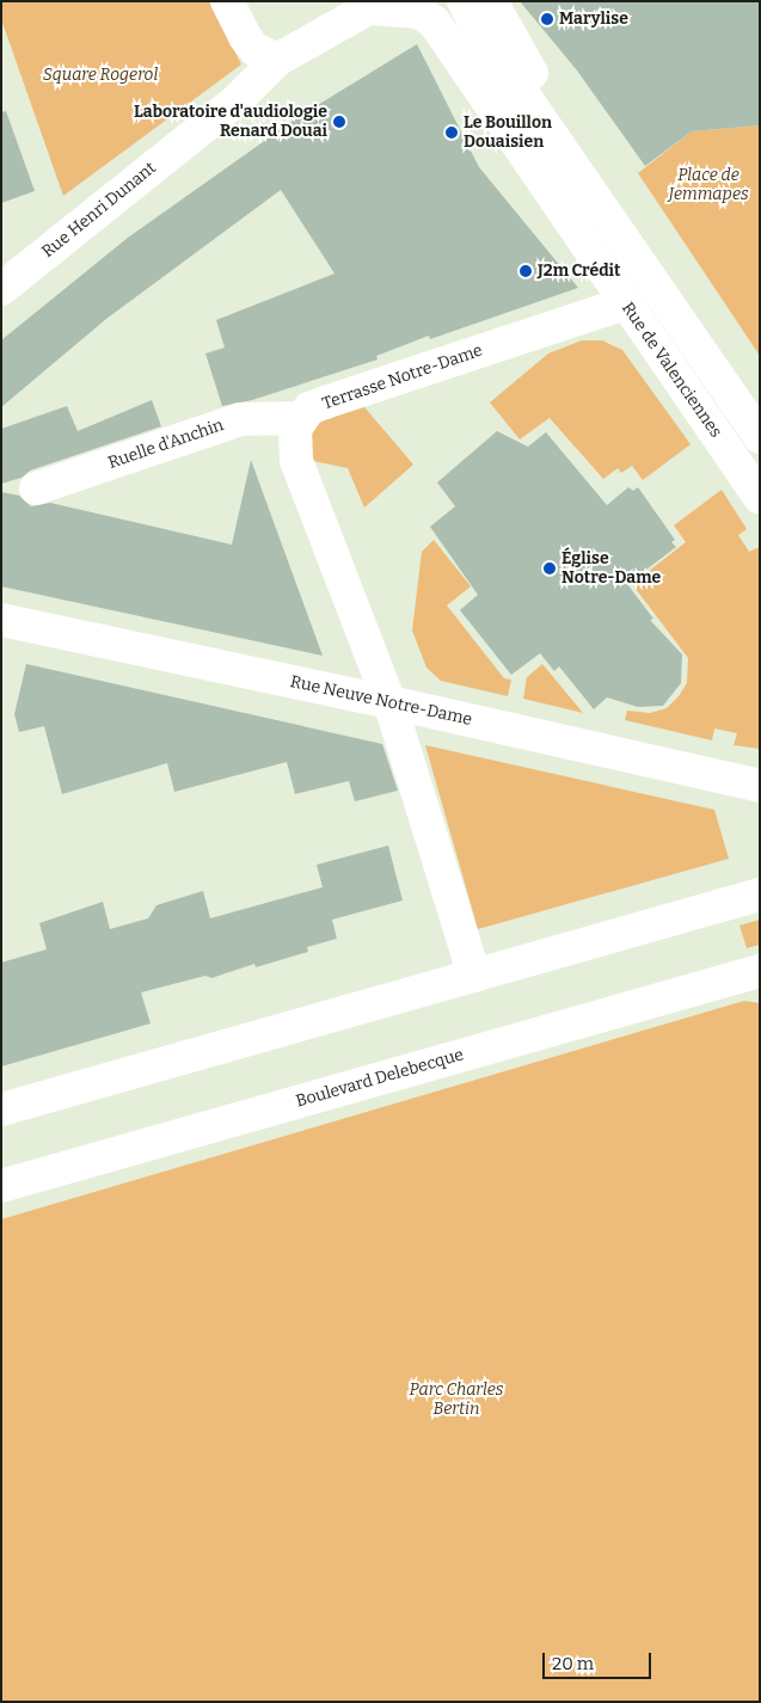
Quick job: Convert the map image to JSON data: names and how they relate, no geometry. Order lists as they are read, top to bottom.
{
  "streets": {
    "street": [
      "Rue Henri Dunant",
      "Rue de Valenciennes",
      "Terrasse Notre-Dame",
      "Ruelle d'Anchin",
      "Rue Neuve Notre-Dame",
      "Boulevard Delebecque"
    ]
  },
  "crossings": [
    ["Rue Henri Dunant", "Rue de Valenciennes"],
    ["Rue de Valenciennes", "Terrasse Notre-Dame"],
    ["Terrasse Notre-Dame", "Ruelle d'Anchin"]
  ],
  "parks": ["Square Rogerol", "Place de Jemmapes", "Parc Charles Bertin"],
  "places": [
    "Marylise",
    "Laboratoire d'audiologie Renard Douai",
    "Le Bouillon Douaisien",
    "J2m Crédit",
    "Église Notre-Dame"
  ],
  "scale_bar": "20 m"
}
